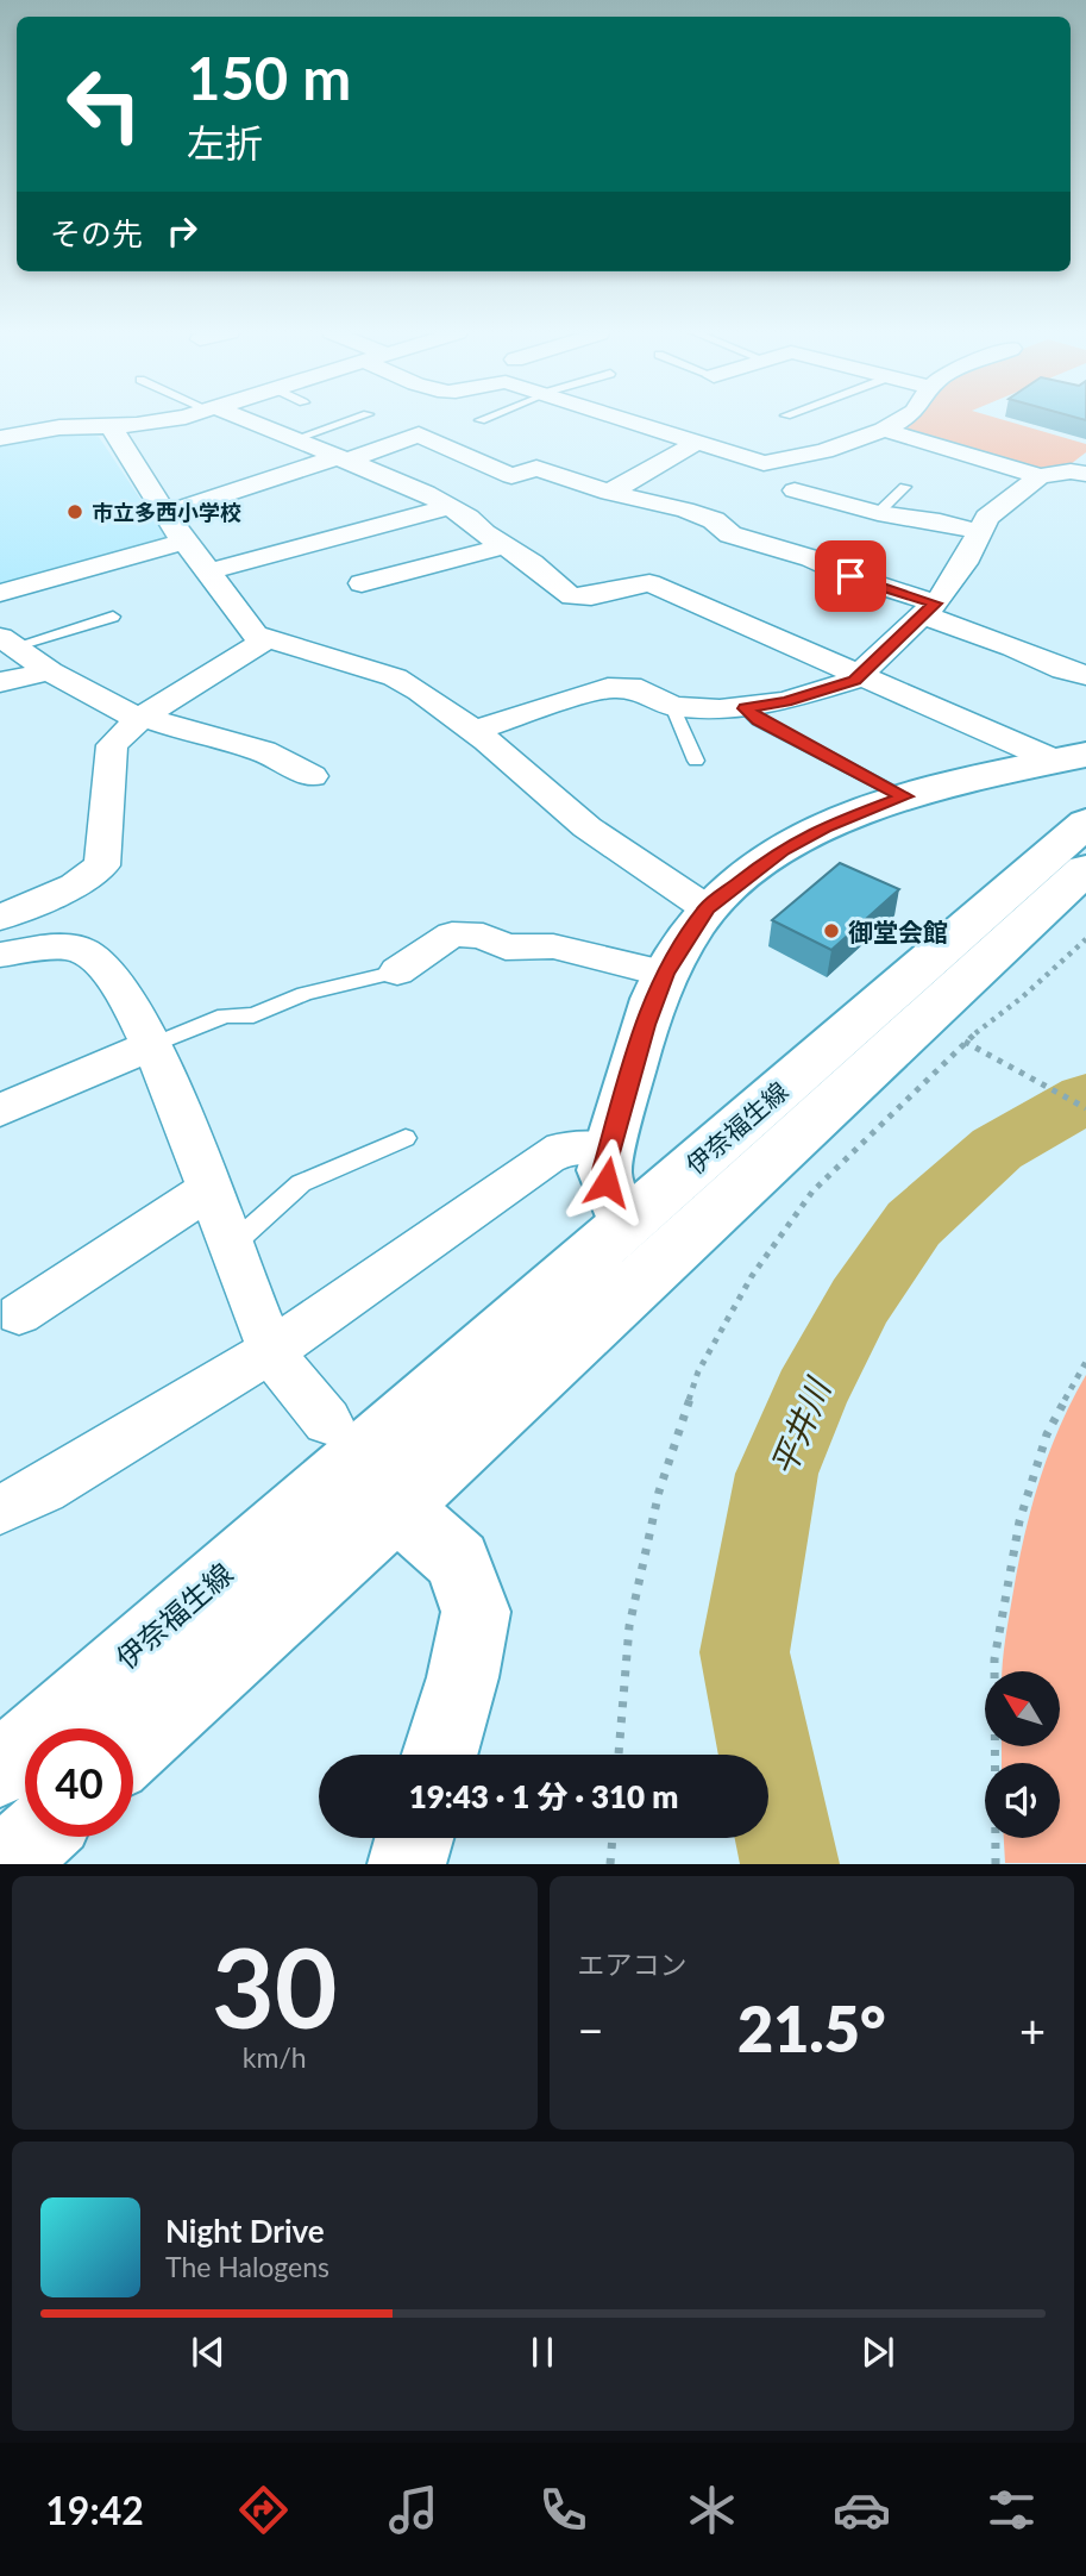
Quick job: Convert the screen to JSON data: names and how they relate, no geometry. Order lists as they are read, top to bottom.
{
  "streets": {
    "main road": ["伊奈福生線"]
  },
  "water": ["平井川"],
  "places": ["市立多西小学校", "御堂会館"],
  "north": "top left",
  "page": {
    "turn": ["150 m", "左折"],
    "then": "その先",
    "limit": "40",
    "trip": "19:43 · 1 分 · 310 m",
    "tile": [
      ["30", "km/h"],
      "エアコン"
    ],
    "heat": ["−", "21.5°", "+"],
    "song": ["Night Drive", "The Halogens"],
    "tabs": "19:42"
  }
}
